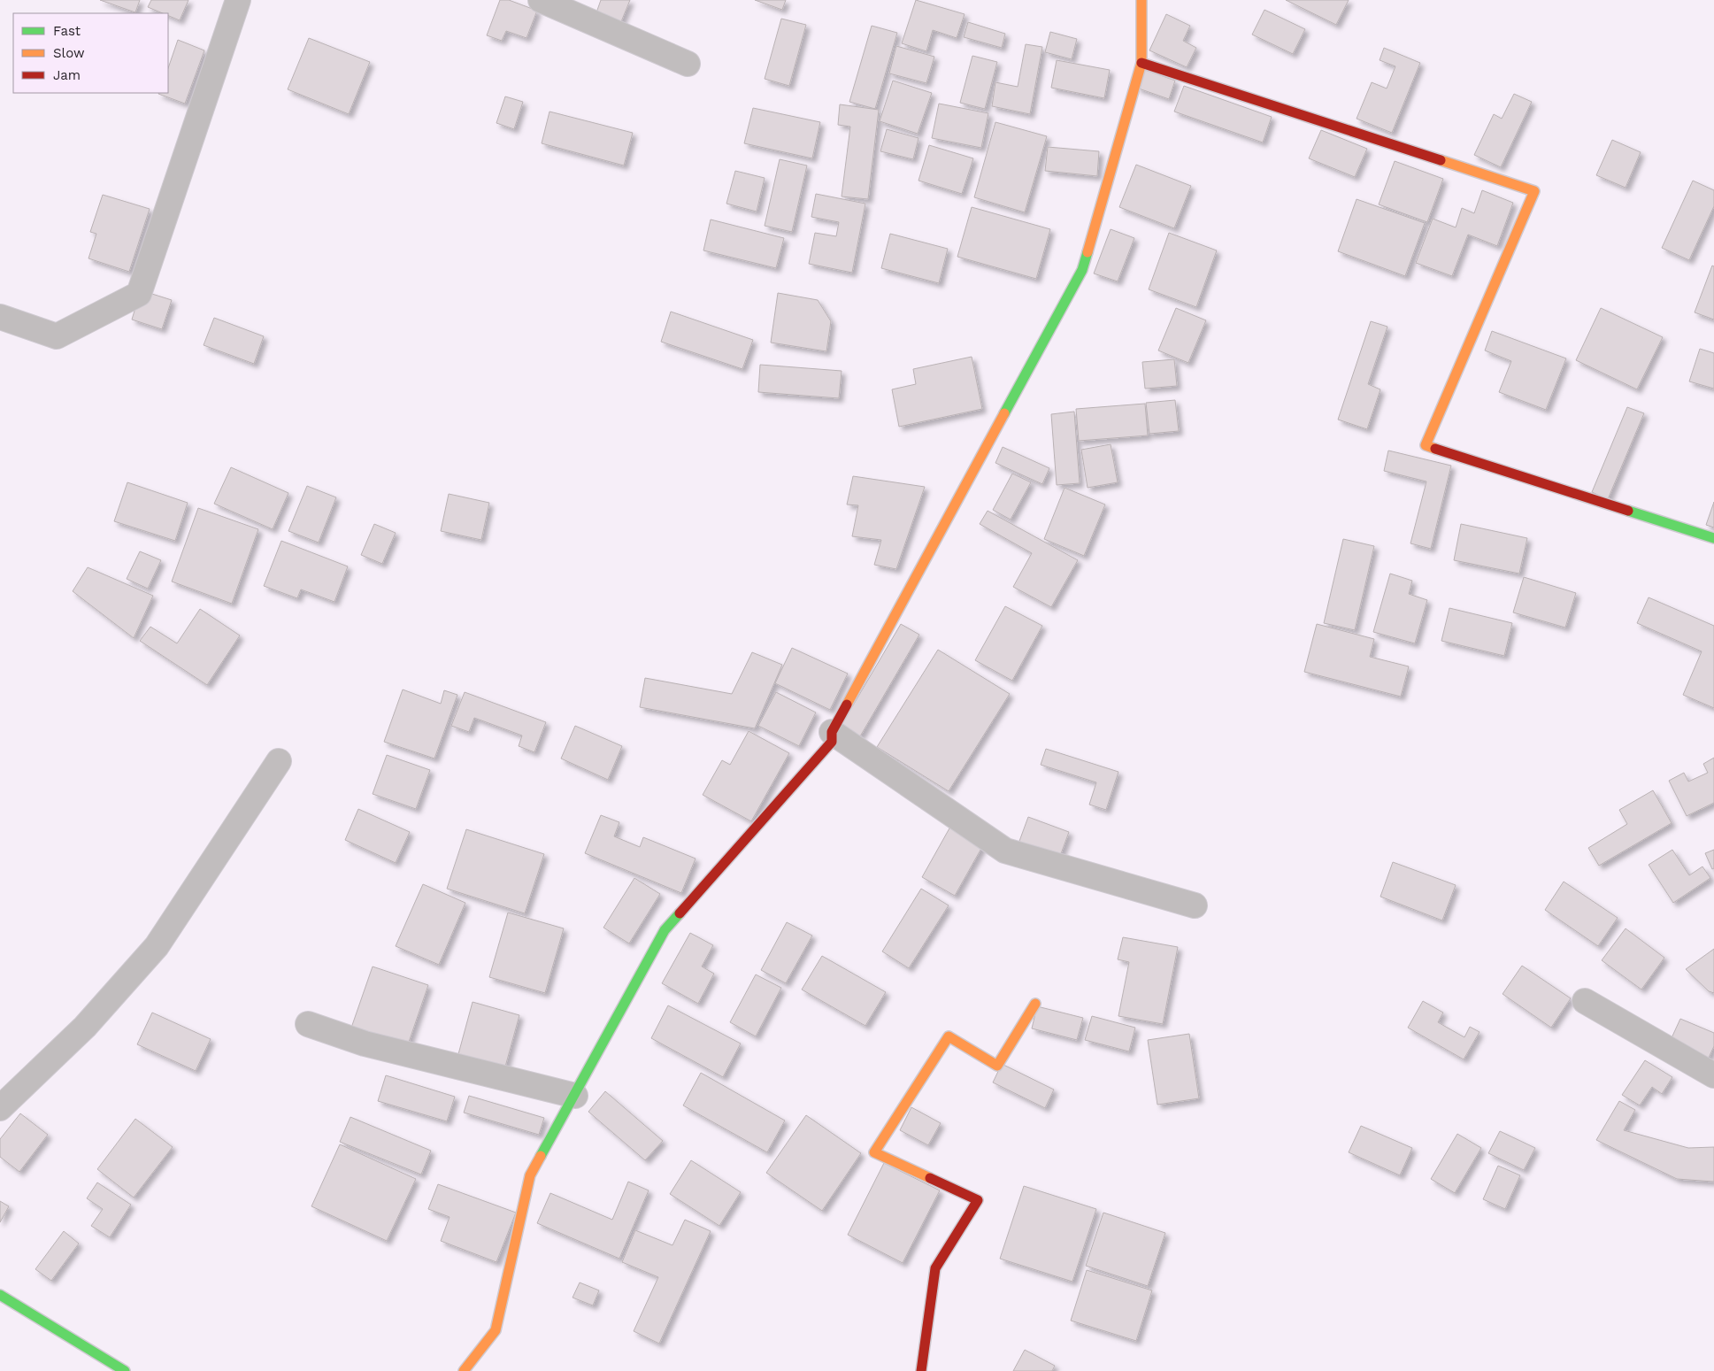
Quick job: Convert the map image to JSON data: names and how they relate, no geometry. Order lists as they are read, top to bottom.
{
  "legend": ["Fast", "Slow", "Jam"]
}
